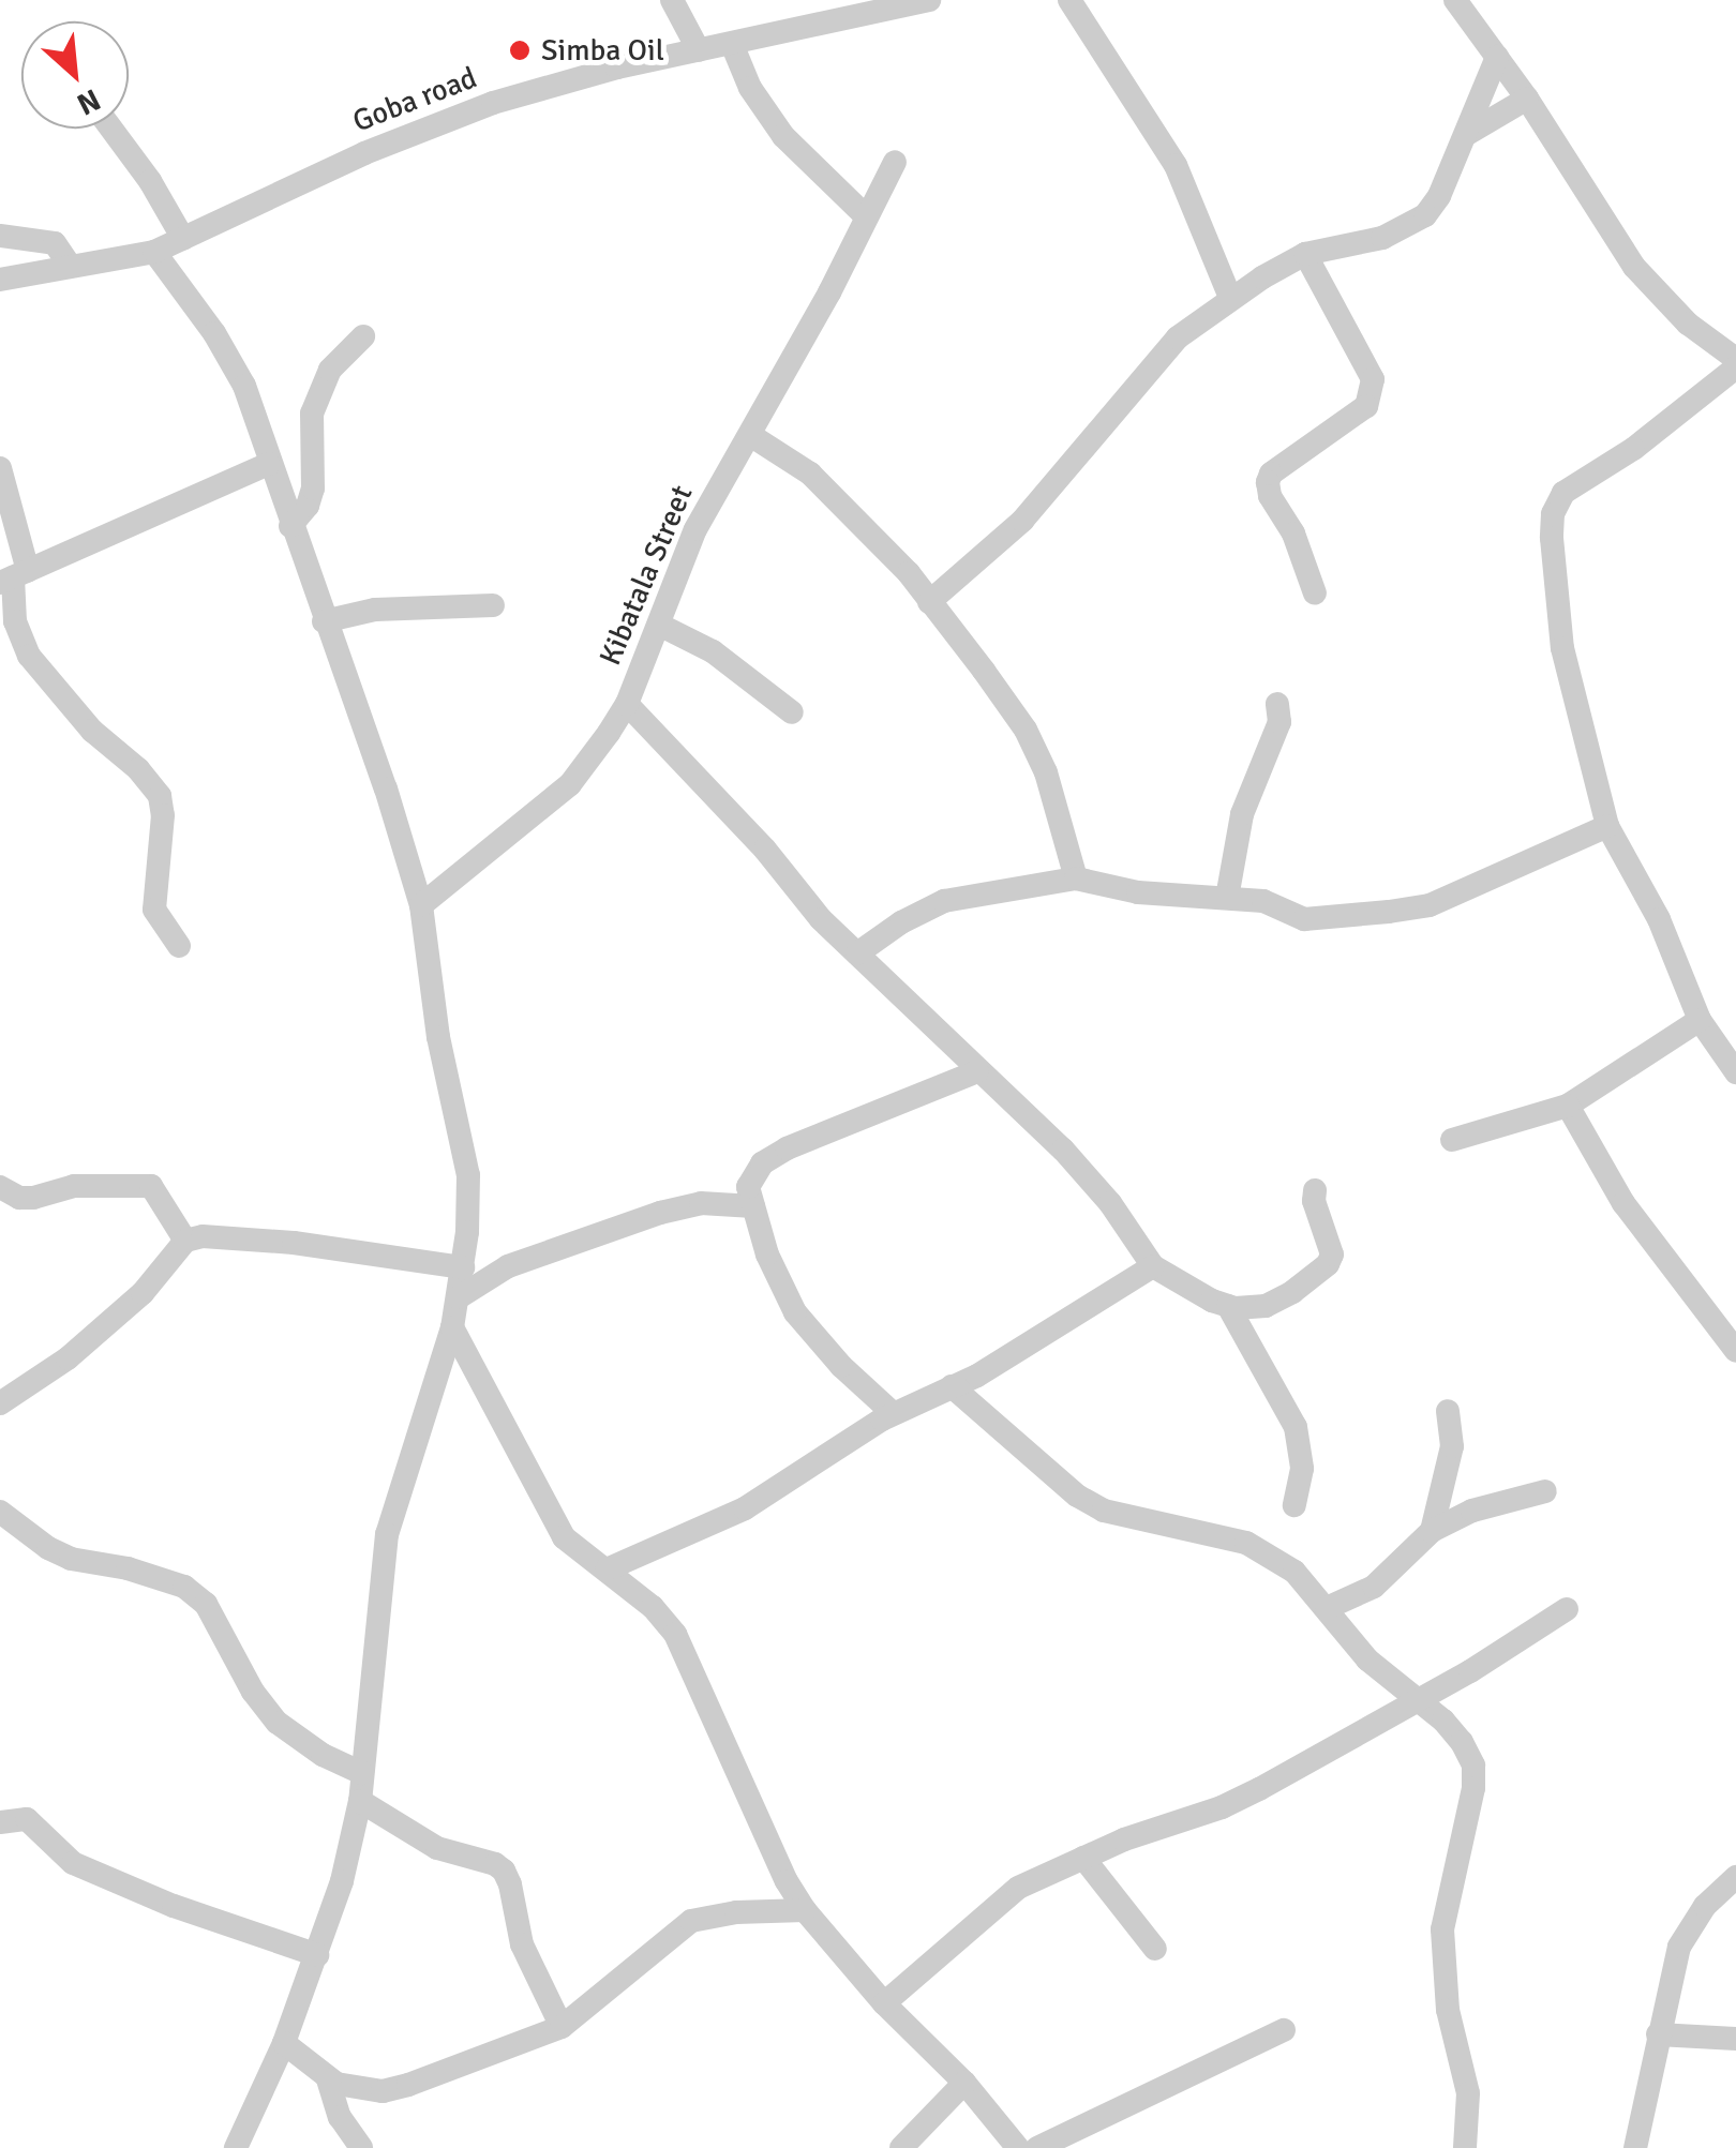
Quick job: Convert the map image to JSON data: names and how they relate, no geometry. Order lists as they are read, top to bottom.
{
  "streets": {
    "street": ["Goba road", "Kibatala Street"]
  },
  "places": ["Simba Oil"],
  "north": "bottom right"
}
